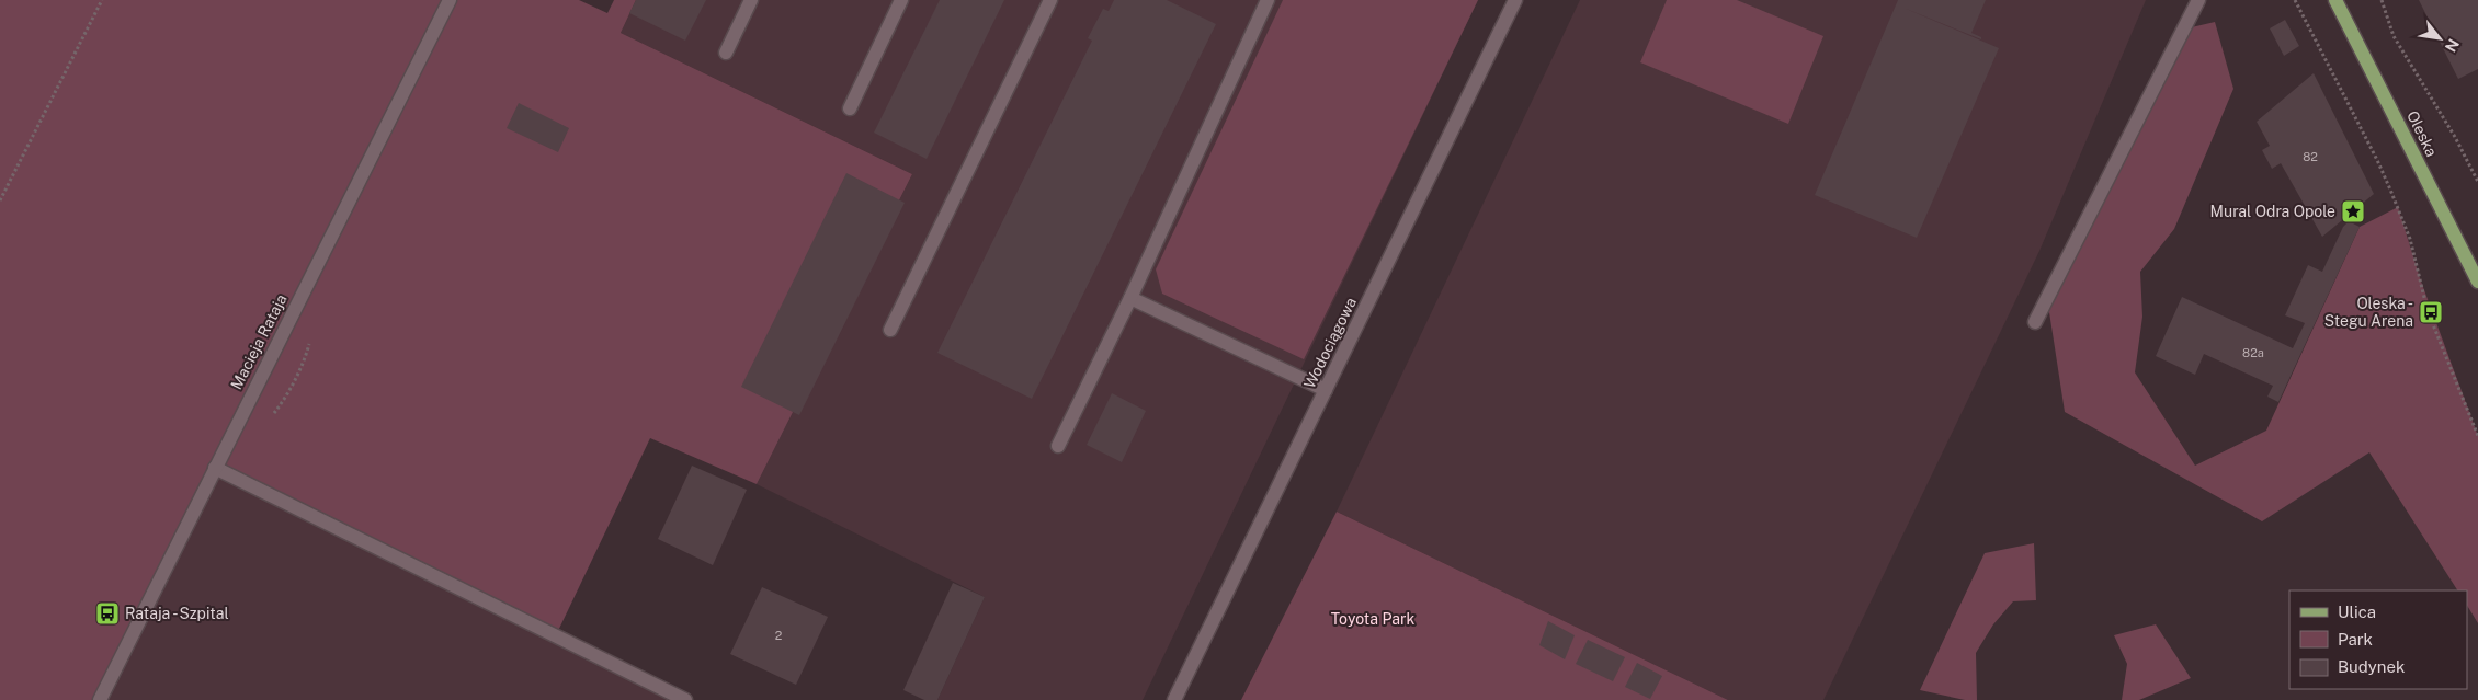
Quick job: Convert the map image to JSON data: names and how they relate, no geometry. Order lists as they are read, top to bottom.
{
  "streets": {
    "main road": ["Oleska"],
    "street": ["Macieja Rataja", "Wodociągowa"]
  },
  "parks": ["Toyota Park"],
  "places": {
    "place": ["Mural Odra Opole"],
    "bus stop": ["Oleska - Stegu Arena", "Rataja - Szpital"]
  },
  "house_numbers": ["82", "82a", "2"],
  "legend": ["Ulica", "Park", "Budynek"],
  "north": "bottom right"
}
